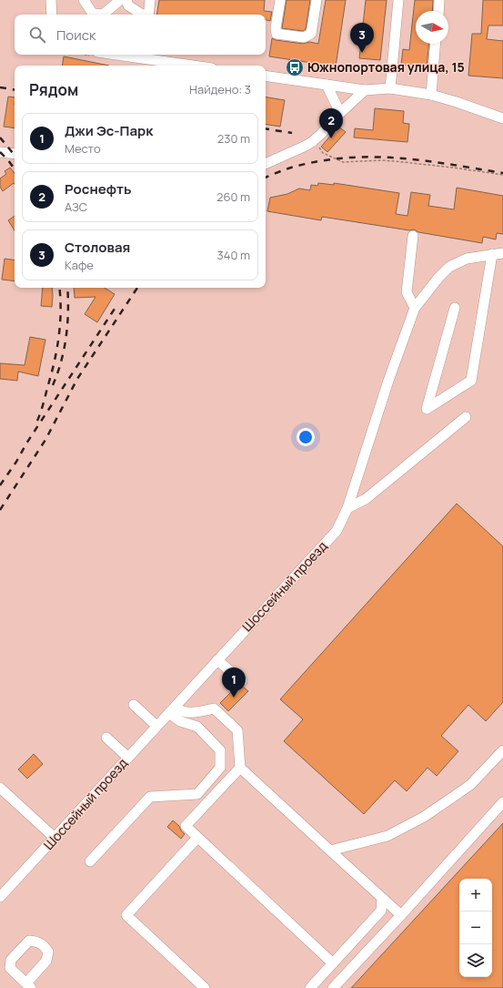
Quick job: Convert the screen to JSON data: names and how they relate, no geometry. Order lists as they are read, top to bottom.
{
  "streets": {
    "street": ["Шоссейный проезд"]
  },
  "places": {
    "bus stop": ["Южнопортовая улица, 15"]
  },
  "north": "right",
  "page": {
    "search": "Поиск",
    "pins": ["3", "2", "1"],
    "heading": ["Рядом", "Найдено: 3"],
    "list": [
      {
        "mark": "1",
        "name": "Джи Эс-Парк",
        "note": "Место",
        "value": "230 m"
      },
      {
        "mark": "2",
        "name": "Роснефть",
        "note": "АЗС",
        "value": "260 m"
      },
      {
        "mark": "3",
        "name": "Столовая",
        "note": "Кафе",
        "value": "340 m"
      }
    ],
    "map_buttons": ["+", "−"]
  }
}
